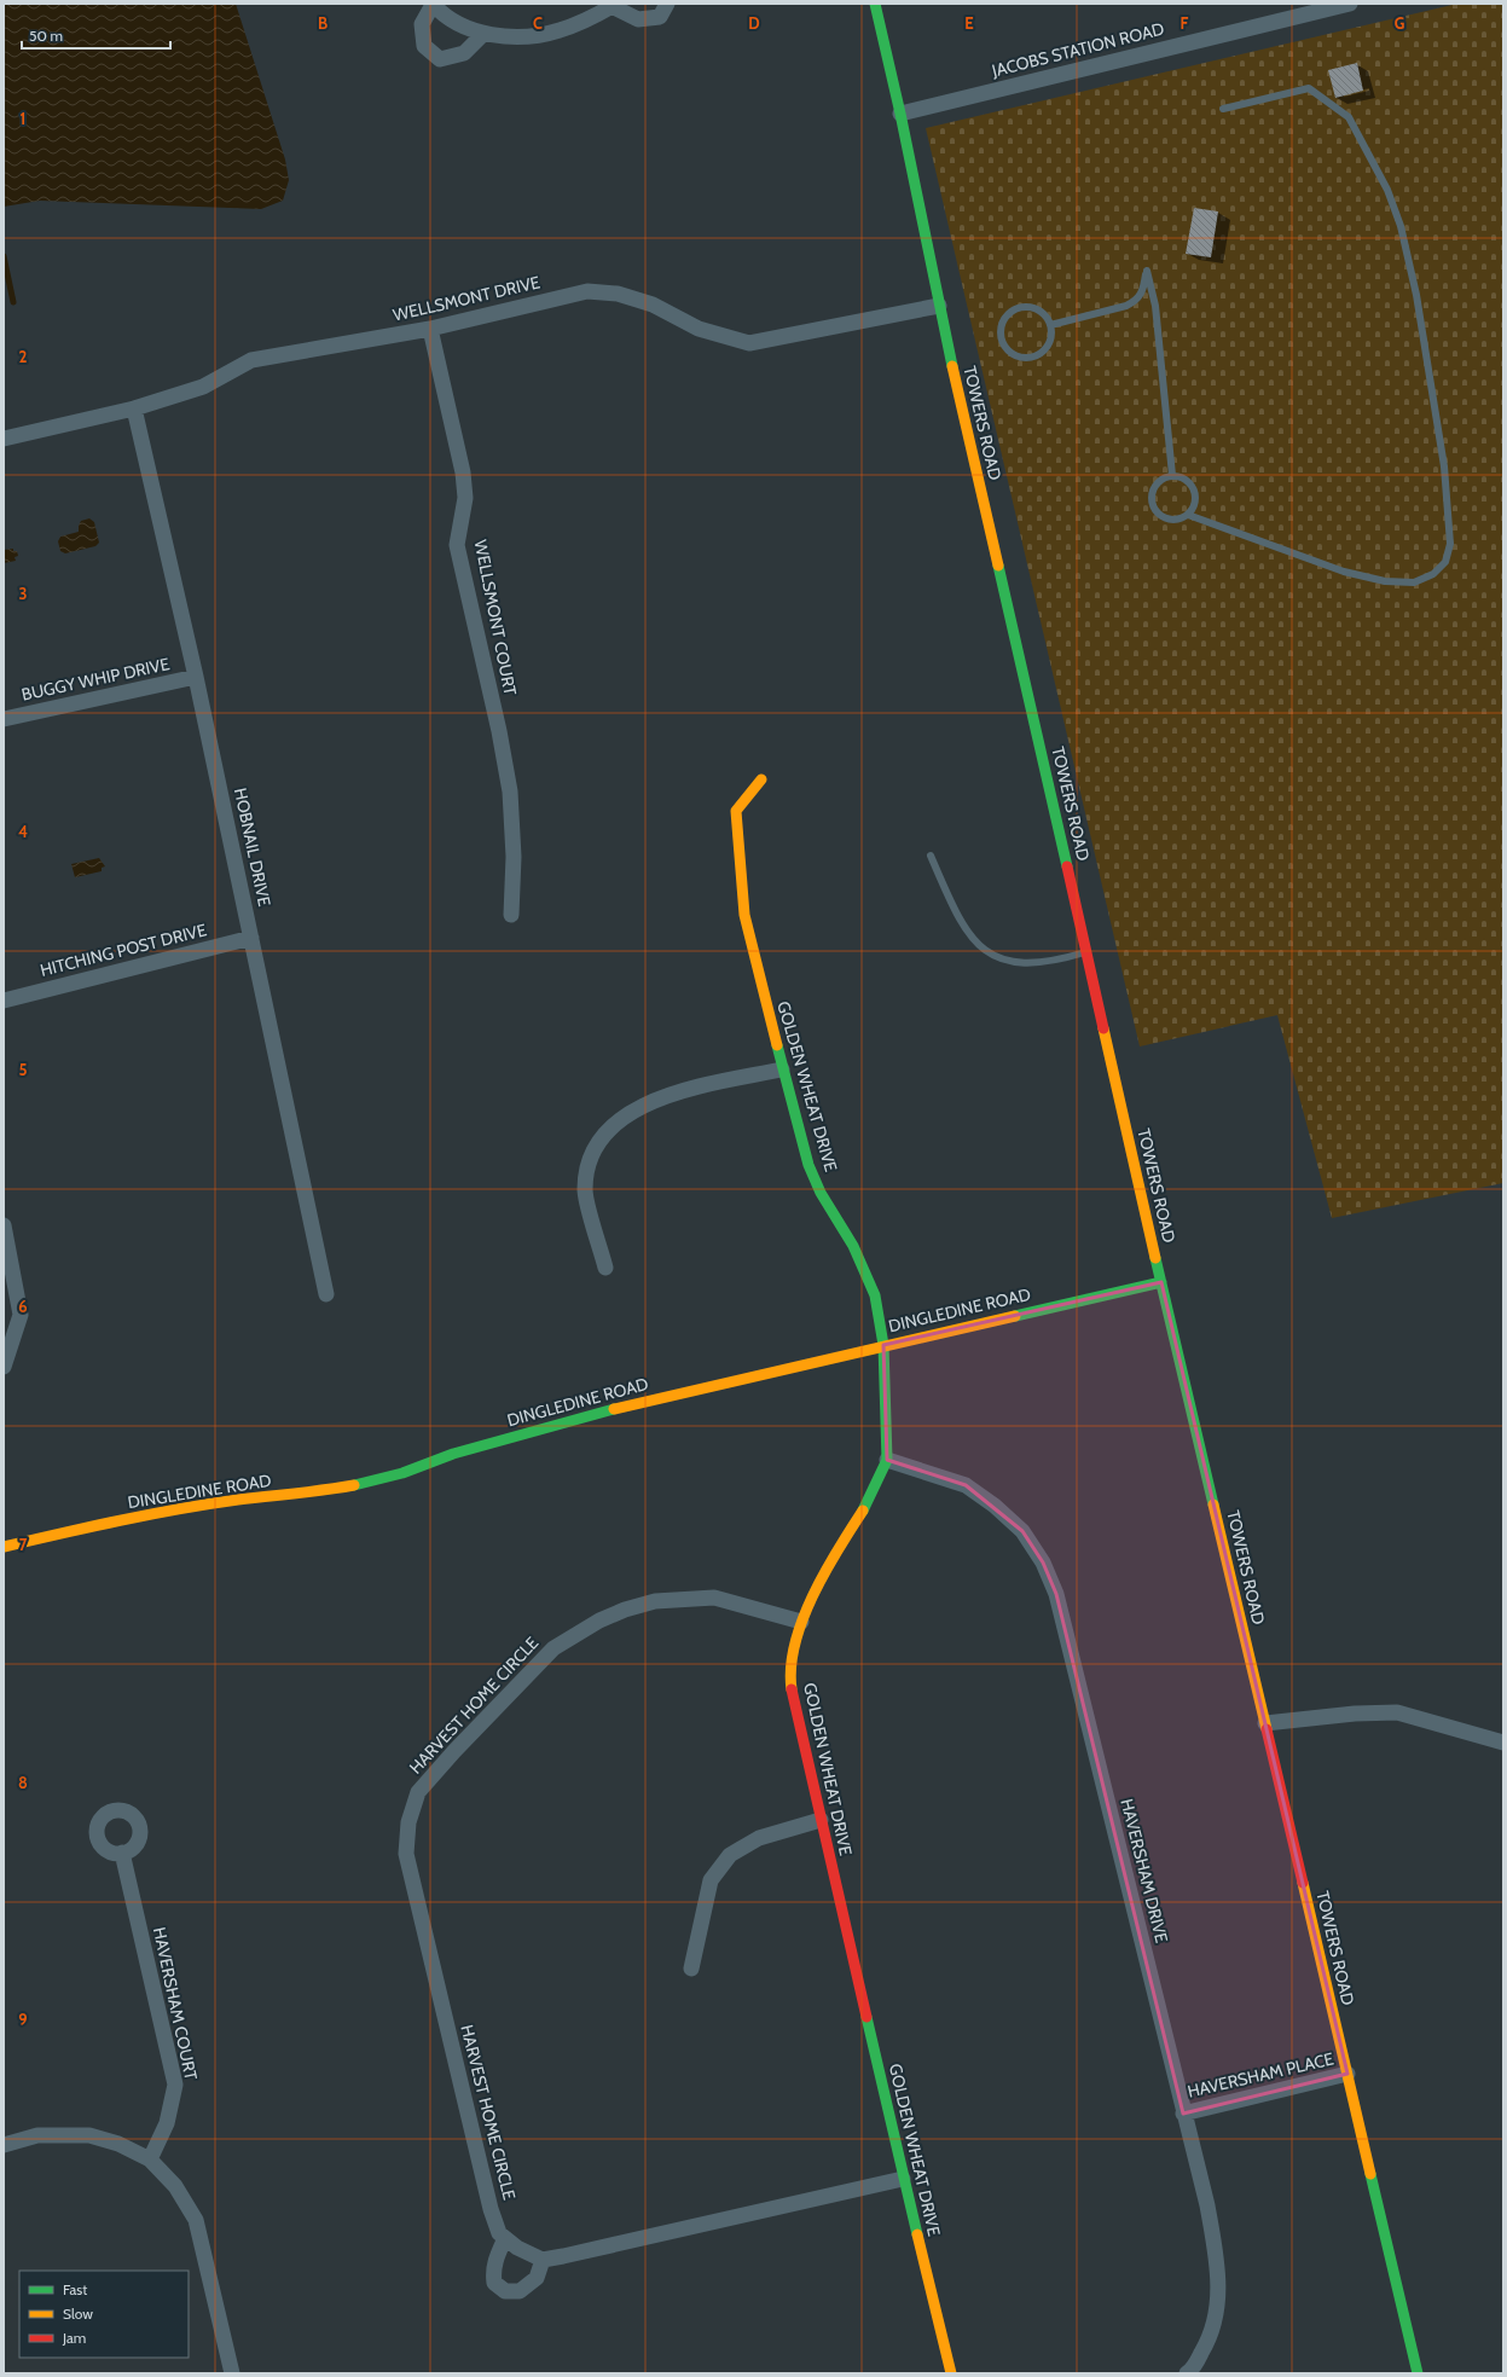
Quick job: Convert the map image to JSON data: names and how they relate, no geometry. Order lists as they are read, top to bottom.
{
  "streets": {
    "street": [
      "JACOBS STATION ROAD",
      "WELLSMONT DRIVE",
      "TOWERS ROAD",
      "WELLSMONT COURT",
      "BUGGY WHIP DRIVE",
      "HOBNAIL DRIVE",
      "HITCHING POST DRIVE",
      "GOLDEN WHEAT DRIVE",
      "DINGLEDINE ROAD",
      "HARVEST HOME CIRCLE",
      "HAVERSHAM DRIVE",
      "HAVERSHAM COURT",
      "HAVERSHAM PLACE"
    ]
  },
  "crossings": [
    ["JACOBS STATION ROAD", "TOWERS ROAD"],
    ["WELLSMONT DRIVE", "TOWERS ROAD"],
    ["WELLSMONT DRIVE", "WELLSMONT COURT"],
    ["WELLSMONT DRIVE", "HOBNAIL DRIVE"],
    ["TOWERS ROAD", "DINGLEDINE ROAD"],
    ["TOWERS ROAD", "HAVERSHAM PLACE"],
    ["BUGGY WHIP DRIVE", "HOBNAIL DRIVE"],
    ["HOBNAIL DRIVE", "HITCHING POST DRIVE"],
    ["GOLDEN WHEAT DRIVE", "DINGLEDINE ROAD"],
    ["GOLDEN WHEAT DRIVE", "HARVEST HOME CIRCLE"],
    ["GOLDEN WHEAT DRIVE", "HAVERSHAM DRIVE"],
    ["HAVERSHAM DRIVE", "HAVERSHAM PLACE"]
  ],
  "legend": ["Fast", "Slow", "Jam"],
  "scale_bar": "50 m",
  "grid": {
    "columns": [
      "B",
      "C",
      "D",
      "E",
      "F",
      "G"
    ],
    "rows": [
      "1",
      "2",
      "3",
      "4",
      "5",
      "6",
      "7",
      "8",
      "9"
    ]
  }
}
